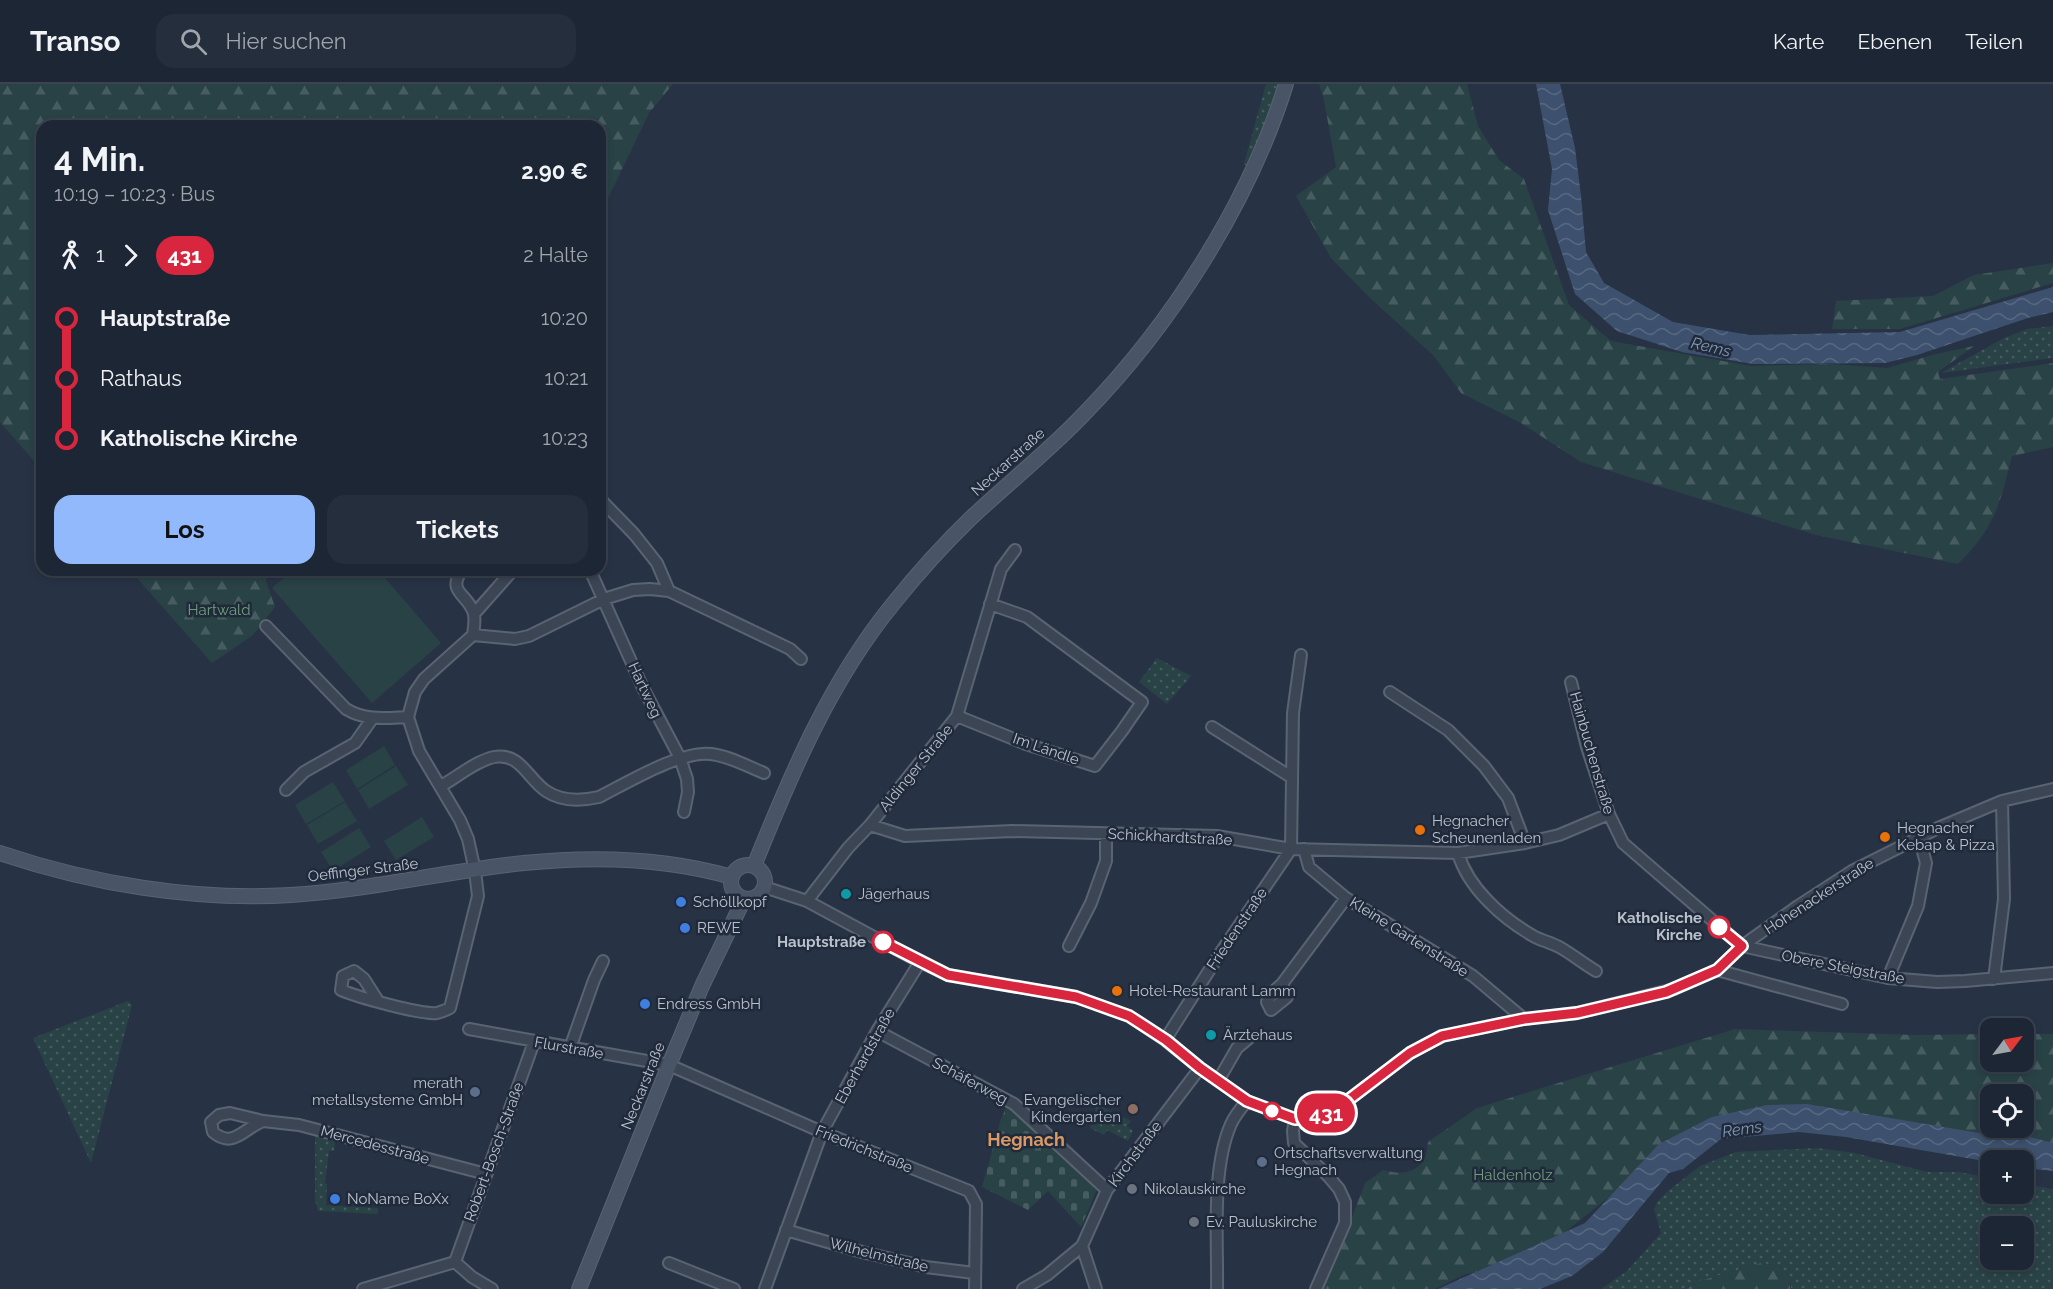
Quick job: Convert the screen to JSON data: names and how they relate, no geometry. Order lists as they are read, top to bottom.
{
  "streets": {
    "main road": ["Neckarstraße", "Oeffinger Straße"],
    "street": [
      "Hartweg",
      "Im Ländle",
      "Hainbuchenstraße",
      "Aldinger Straße",
      "Schickhardtstraße",
      "Hohenackerstraße",
      "Friedenstraße",
      "Kleine Gartenstraße",
      "Obere Steigstraße",
      "Flurstraße",
      "Eberhardstraße",
      "Schäferweg",
      "Mercedesstraße",
      "Friedrichstraße",
      "Robert-Bosch-Straße",
      "Kirchstraße",
      "Wilhelmstraße"
    ]
  },
  "crossings": [
    ["Neckarstraße", "Oeffinger Straße"],
    ["Neckarstraße", "Flurstraße"],
    ["Neckarstraße", "Friedrichstraße"],
    ["Im Ländle", "Aldinger Straße"],
    ["Hainbuchenstraße", "Schickhardtstraße"],
    ["Hainbuchenstraße", "Hohenackerstraße"],
    ["Hainbuchenstraße", "Obere Steigstraße"],
    ["Aldinger Straße", "Schickhardtstraße"],
    ["Schickhardtstraße", "Friedenstraße"],
    ["Schickhardtstraße", "Kleine Gartenstraße"],
    ["Hohenackerstraße", "Kleine Gartenstraße"],
    ["Hohenackerstraße", "Obere Steigstraße"],
    ["Flurstraße", "Friedrichstraße"],
    ["Flurstraße", "Robert-Bosch-Straße"],
    ["Eberhardstraße", "Schäferweg"],
    ["Eberhardstraße", "Friedrichstraße"],
    ["Eberhardstraße", "Wilhelmstraße"],
    ["Schäferweg", "Kirchstraße"],
    ["Mercedesstraße", "Robert-Bosch-Straße"],
    ["Friedrichstraße", "Wilhelmstraße"]
  ],
  "districts": ["Hegnach"],
  "water": ["Rems"],
  "parks": ["Hartwald", "Haldenholz"],
  "places": [
    "Hegnacher Scheunenladen",
    "Hegnacher Kebap & Pizza",
    "Jägerhaus",
    "Schöllkopf",
    "Katholische Kirche",
    "REWE",
    "Hauptstraße",
    "Hotel-Restaurant Lamm",
    "Endress GmbH",
    "Ärztehaus",
    "merath metallsysteme GmbH",
    "Evangelischer Kindergarten",
    "Ortschaftsverwaltung Hegnach",
    "Nikolauskirche",
    "NoName BoXx",
    "Ev. Pauluskirche"
  ],
  "lines": ["bus line 431"],
  "north": "top right",
  "page": {
    "header": "Transo",
    "search": "Hier suchen",
    "nav": ["Karte", "Ebenen", "Teilen"],
    "on_map": "431",
    "heading": ["4 Min.", "10:19 – 10:23 · Bus", "2.90 €"],
    "legs": ["1", "431", "2 Halte"],
    "list": [
      {
        "name": "Hauptstraße",
        "value": "10:20"
      },
      {
        "name": "Rathaus",
        "value": "10:21"
      },
      {
        "name": "Katholische Kirche",
        "value": "10:23"
      }
    ],
    "buttons": ["Los", "Tickets"],
    "map_buttons": ["+", "−"]
  }
}
